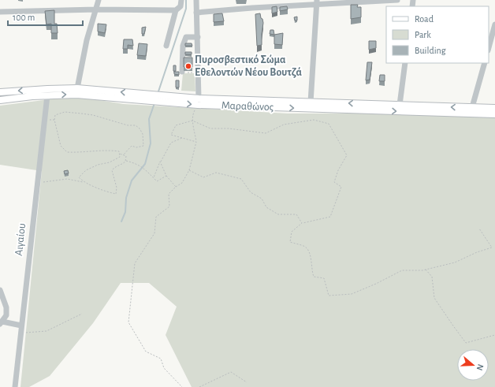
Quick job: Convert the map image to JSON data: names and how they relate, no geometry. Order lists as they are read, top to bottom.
{
  "streets": {
    "main road": ["Μαραθώνος"],
    "street": ["Αιγαίου"]
  },
  "crossings": [
    ["Μαραθώνος", "Αιγαίου"]
  ],
  "places": ["Πυροσβεστικό Σώμα Εθελοντών Νέου Βουτζά"],
  "legend": ["Road", "Park", "Building"],
  "scale_bar": "100 m",
  "north": "right"
}
